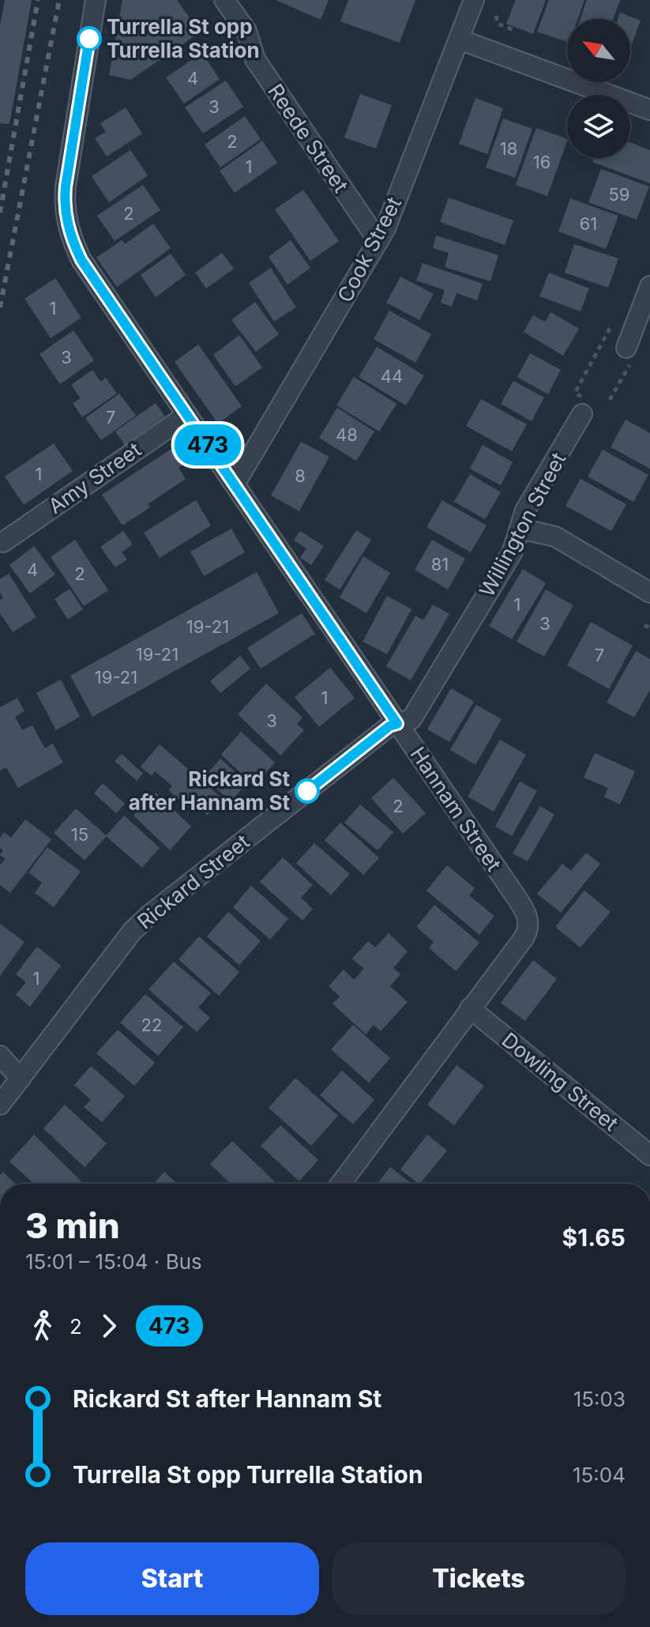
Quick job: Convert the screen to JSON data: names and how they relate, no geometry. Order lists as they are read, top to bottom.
{
  "streets": {
    "street": [
      "Reede Street",
      "Cook Street",
      "Amy Street",
      "Willington Street",
      "Hannam Street",
      "Rickard Street",
      "Dowling Street"
    ]
  },
  "crossings": [
    ["Reede Street", "Cook Street"],
    ["Cook Street", "Hannam Street"],
    ["Amy Street", "Hannam Street"],
    ["Willington Street", "Hannam Street"],
    ["Willington Street", "Rickard Street"],
    ["Hannam Street", "Rickard Street"],
    ["Hannam Street", "Dowling Street"]
  ],
  "places": ["Turrella St opp Turrella Station", "Rickard St after Hannam St"],
  "lines": ["bus line 473"],
  "house_numbers": [
    "4",
    "3",
    "2",
    "18",
    "16",
    "1",
    "59",
    "2",
    "61",
    "1",
    "3",
    "44",
    "7",
    "48",
    "1",
    "8",
    "81",
    "4",
    "2",
    "1",
    "3",
    "19-21",
    "19-21",
    "7",
    "19-21",
    "1",
    "3",
    "2",
    "15",
    "1",
    "22"
  ],
  "north": "top left",
  "page": {
    "on_map": "473",
    "heading": ["3 min", "15:01 – 15:04 · Bus", "$1.65"],
    "legs": ["2", "473"],
    "list": [
      {
        "name": "Rickard St after Hannam St",
        "value": "15:03"
      },
      {
        "name": "Turrella St opp Turrella Station",
        "value": "15:04"
      }
    ],
    "buttons": ["Start", "Tickets"]
  }
}
